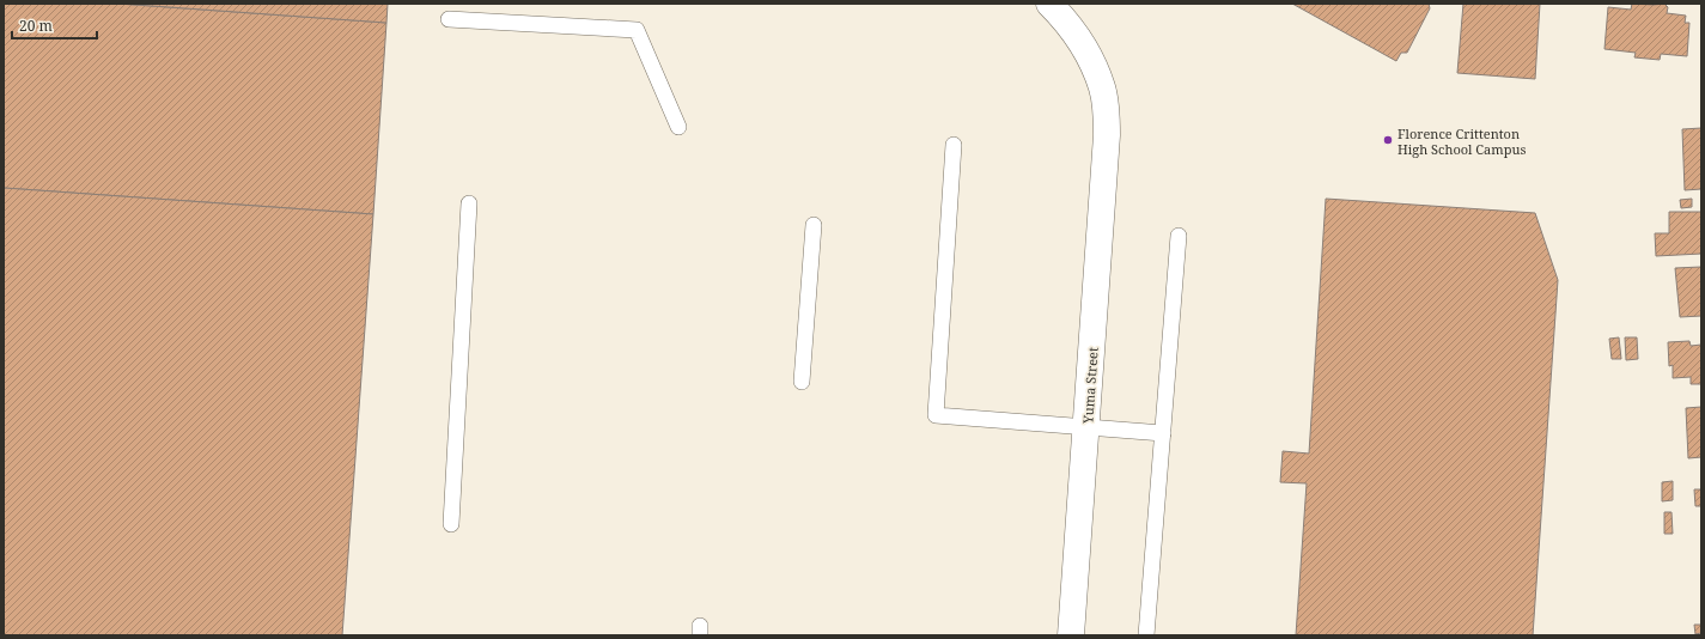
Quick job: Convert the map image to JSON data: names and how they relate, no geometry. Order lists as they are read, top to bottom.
{
  "streets": {
    "street": ["Yuma Street"]
  },
  "places": ["Florence Crittenton High School Campus"],
  "scale_bar": "20 m"
}
